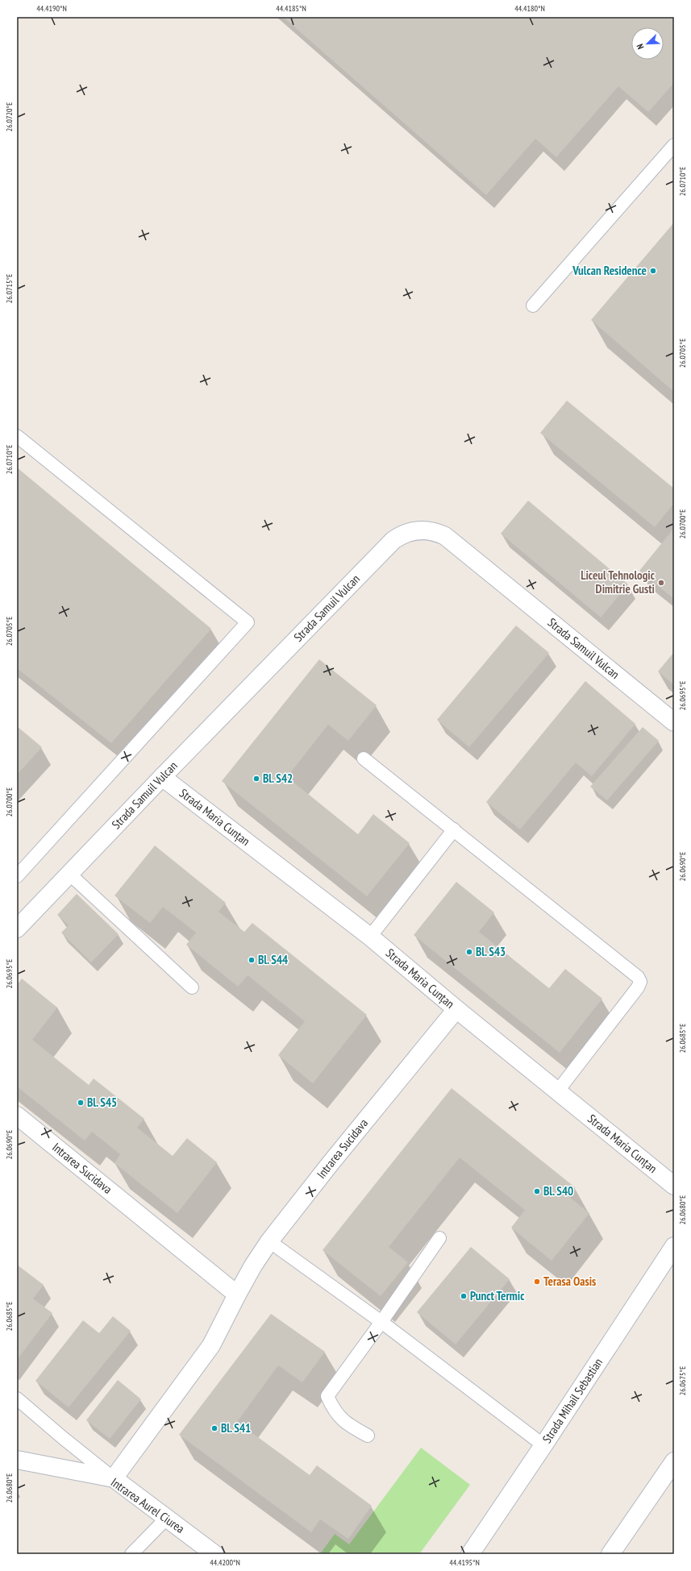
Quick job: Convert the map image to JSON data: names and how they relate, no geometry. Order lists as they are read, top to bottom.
{
  "streets": {
    "street": [
      "Strada Samuil Vulcan",
      "Strada Maria Cunțan",
      "Intrarea Sucidava",
      "Strada Mihail Sebastian",
      "Intrarea Aurel Ciurea"
    ]
  },
  "crossings": [
    ["Strada Samuil Vulcan", "Strada Maria Cunțan"],
    ["Strada Maria Cunțan", "Intrarea Sucidava"],
    ["Intrarea Sucidava", "Intrarea Aurel Ciurea"]
  ],
  "places": [
    "Vulcan Residence",
    "Liceul Tehnologic Dimitrie Gusti",
    "Bl. S42",
    "Bl. S43",
    "Bl. S44",
    "Bl. S45",
    "Bl. S40",
    "Terasa Oasis",
    "Punct Termic",
    "Bl. S41"
  ],
  "north": "bottom left",
  "coordinates": [
    "44.4190°N",
    "44.4185°N",
    "44.4180°N",
    "26.0720°E",
    "26.0710°E",
    "26.0715°E",
    "26.0705°E",
    "26.0700°E",
    "26.0695°E",
    "26.0690°E",
    "26.0685°E",
    "26.0680°E",
    "26.0675°E",
    "44.4200°N",
    "44.4195°N"
  ]
}
